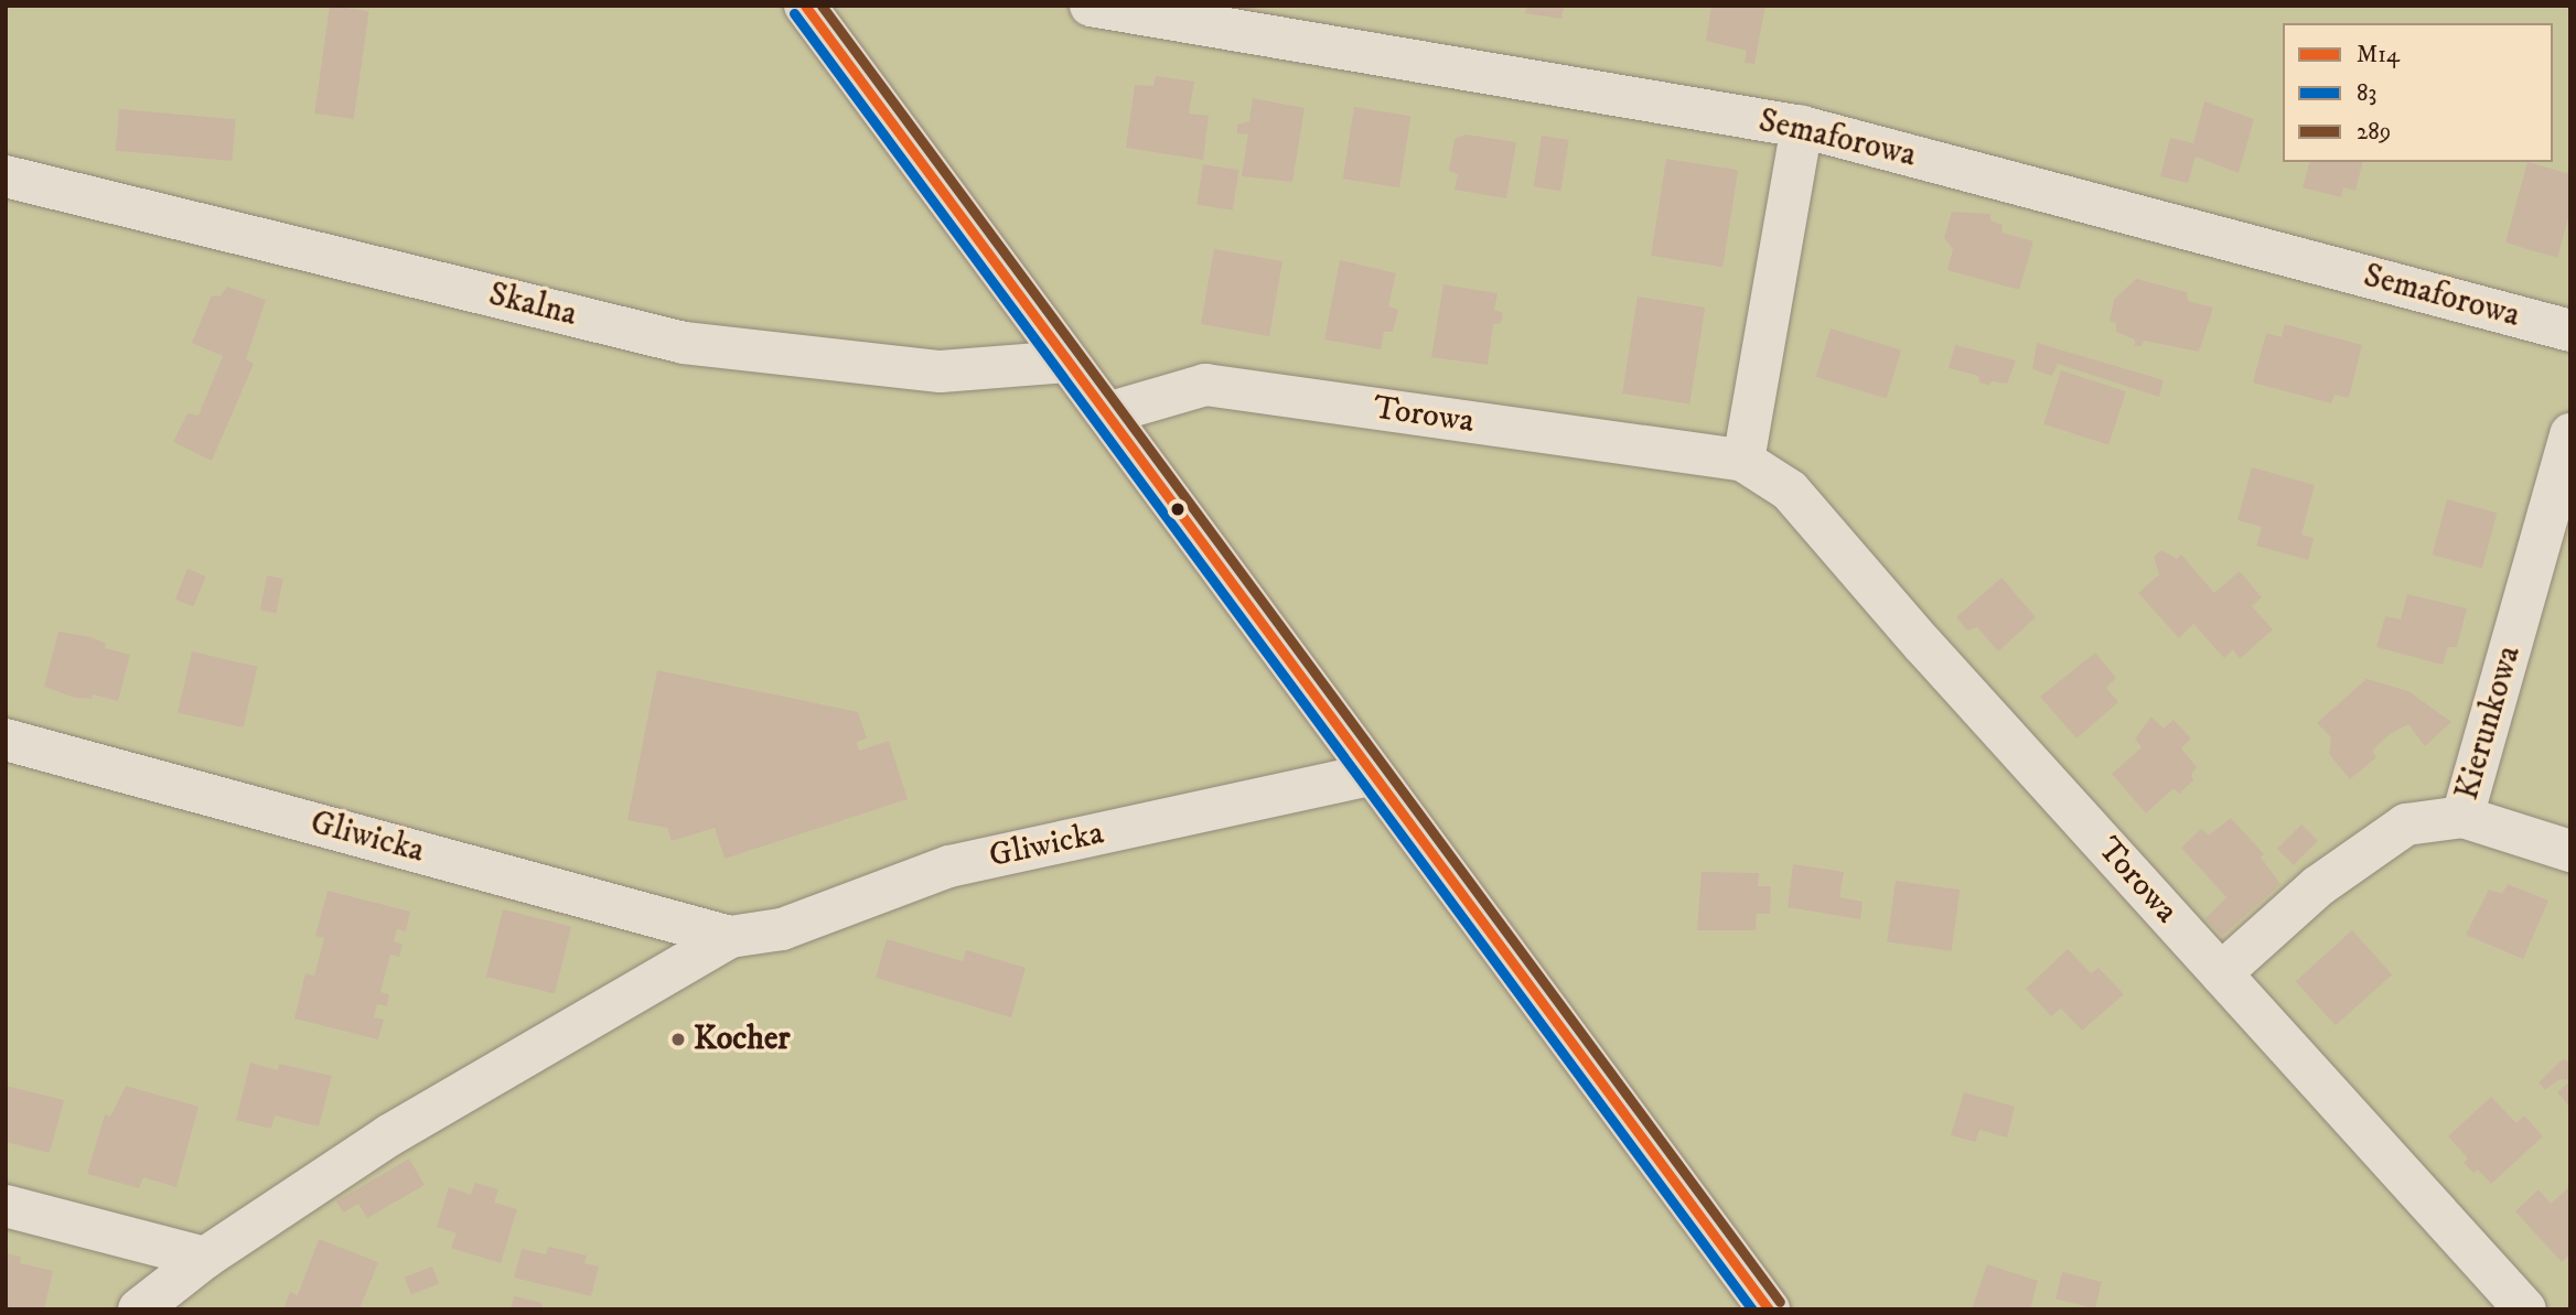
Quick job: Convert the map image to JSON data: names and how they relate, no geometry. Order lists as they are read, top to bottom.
{
  "streets": {
    "street": [
      "Semaforowa",
      "Skalna",
      "Torowa",
      "Kierunkowa",
      "Gliwicka"
    ]
  },
  "crossings": [
    ["Torowa", "Kierunkowa"]
  ],
  "places": ["Kocher"],
  "lines": ["transit line M14", "transit line 289", "transit line 83"],
  "legend": ["M14", "83", "289"]
}
